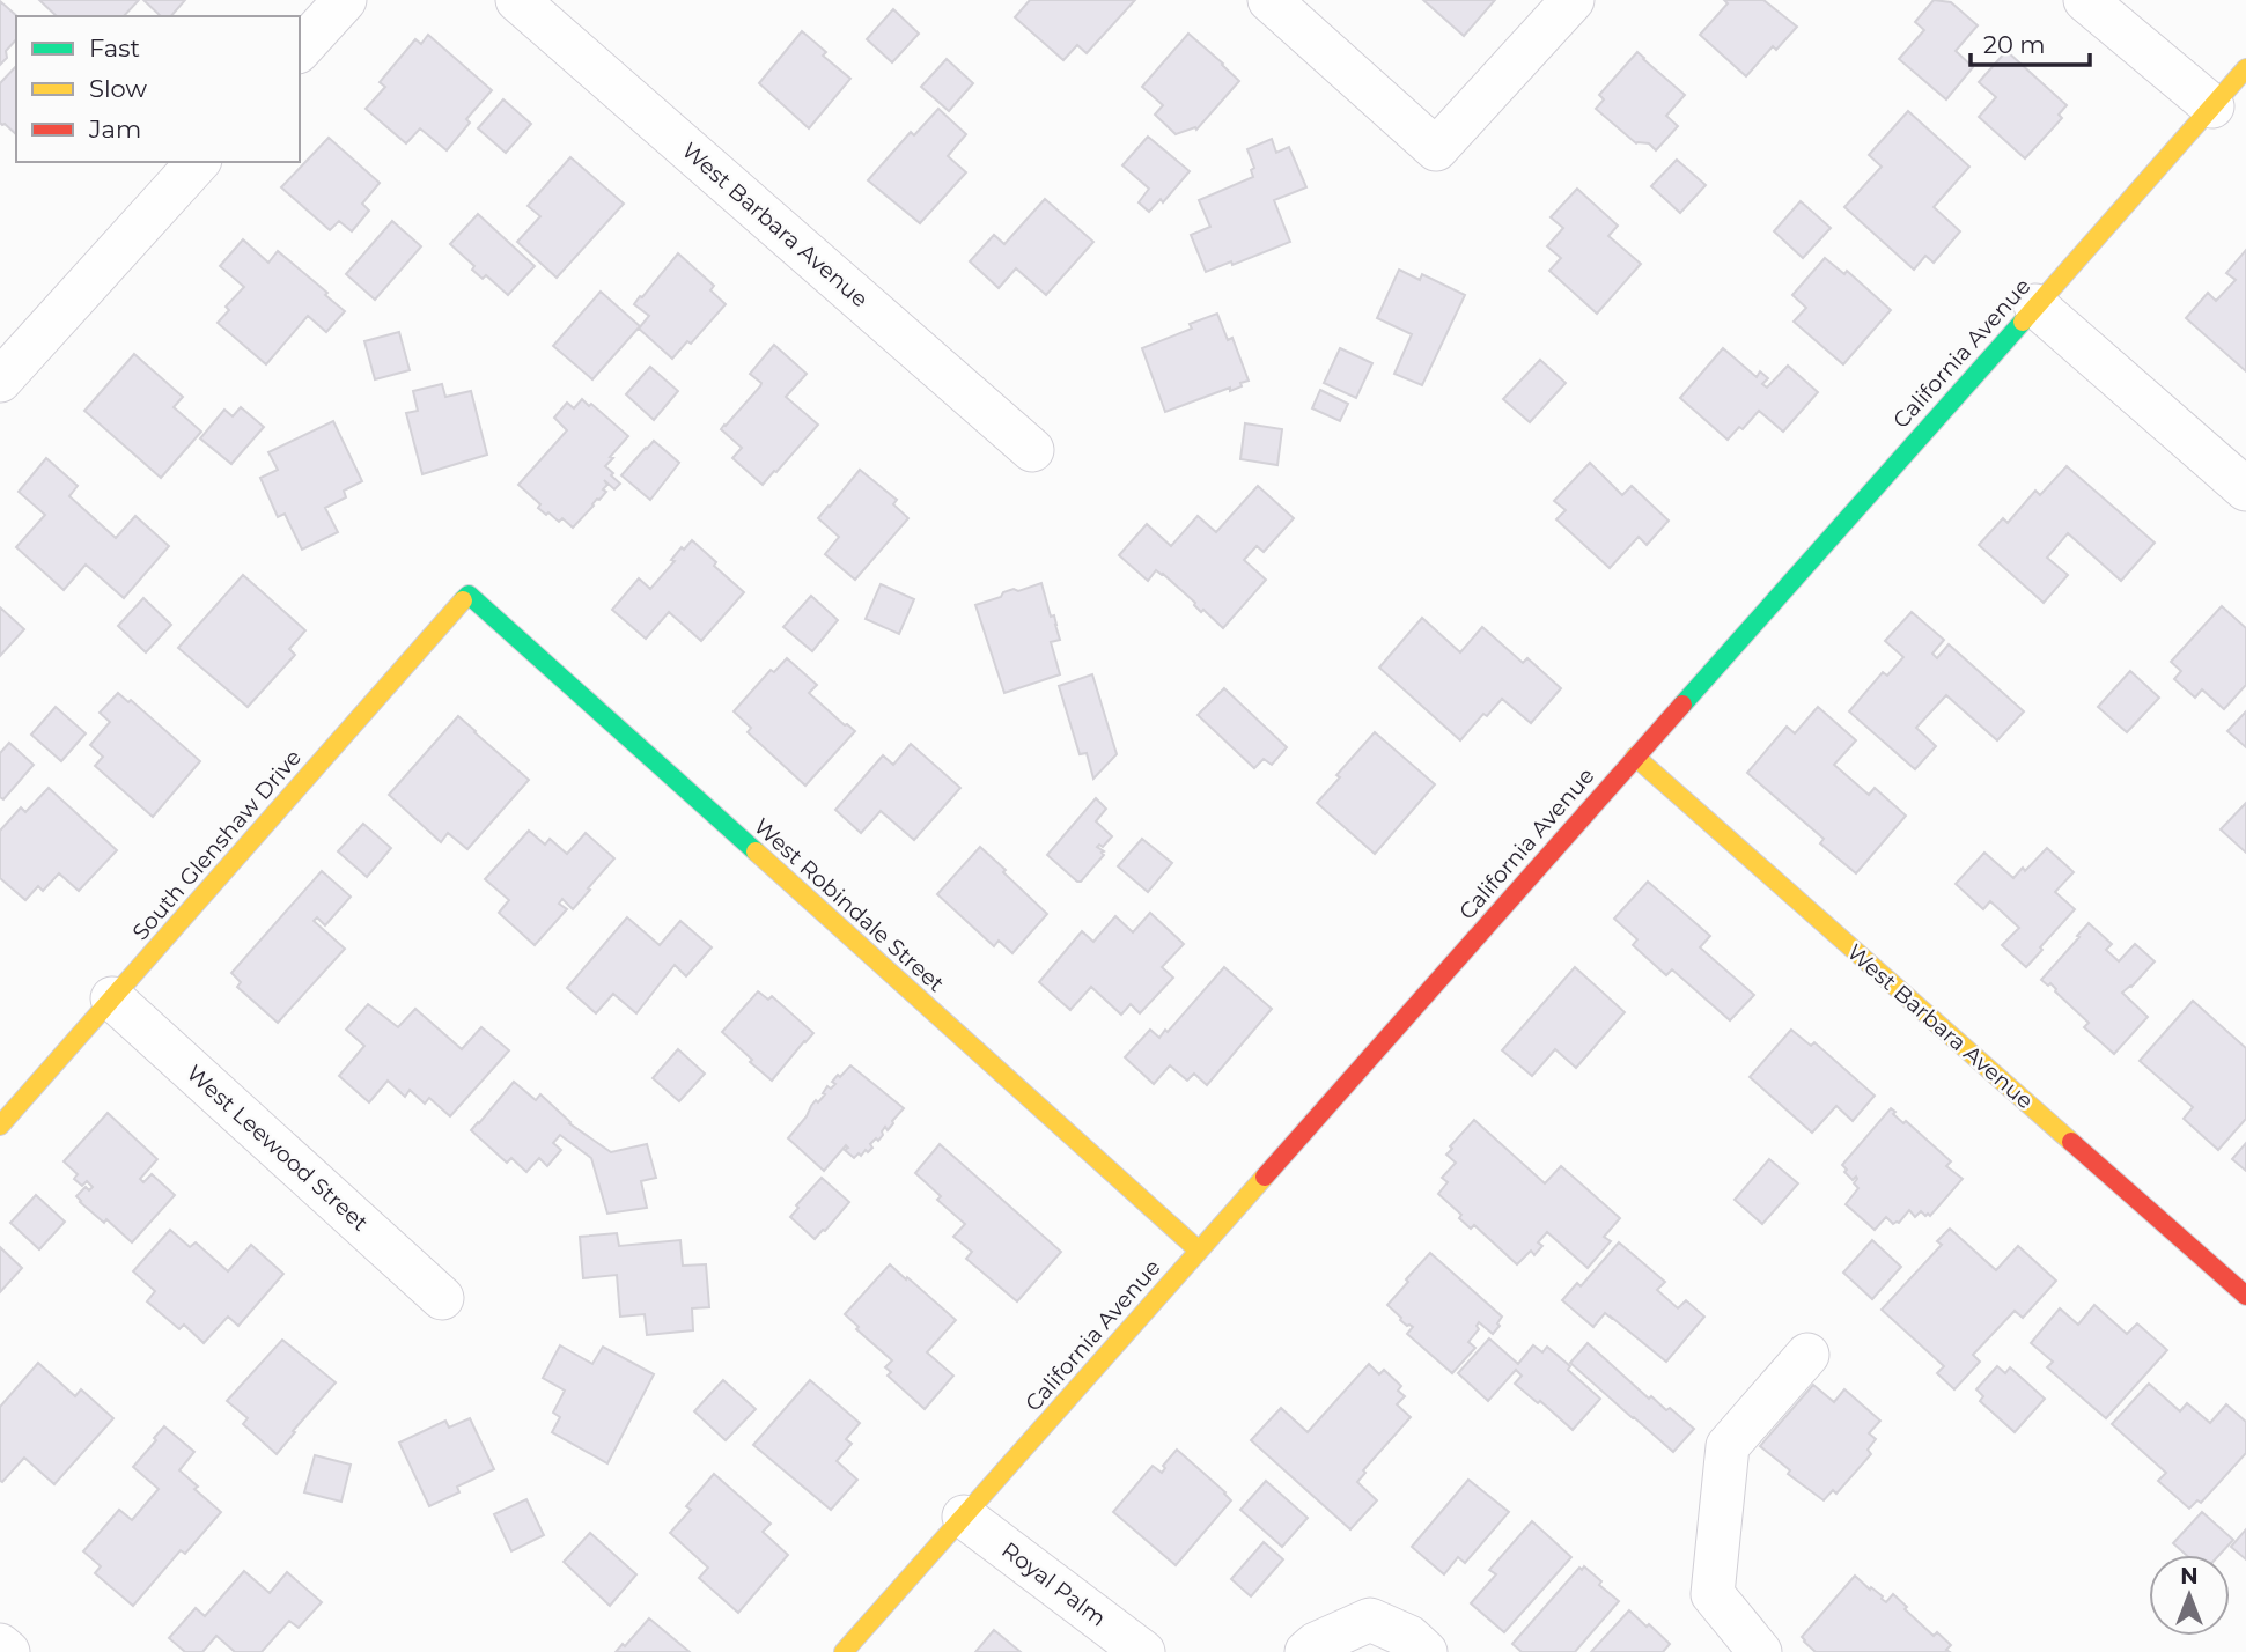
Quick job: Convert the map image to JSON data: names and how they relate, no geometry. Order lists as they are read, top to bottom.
{
  "streets": {
    "street": [
      "West Barbara Avenue",
      "California Avenue",
      "South Glenshaw Drive",
      "West Robindale Street",
      "West Leewood Street",
      "Royal Palm"
    ]
  },
  "crossings": [
    ["West Barbara Avenue", "California Avenue"],
    ["California Avenue", "West Robindale Street"],
    ["California Avenue", "Royal Palm"],
    ["South Glenshaw Drive", "West Robindale Street"],
    ["South Glenshaw Drive", "West Leewood Street"]
  ],
  "legend": ["Fast", "Slow", "Jam"],
  "scale_bar": "20 m",
  "north": "top"
}
